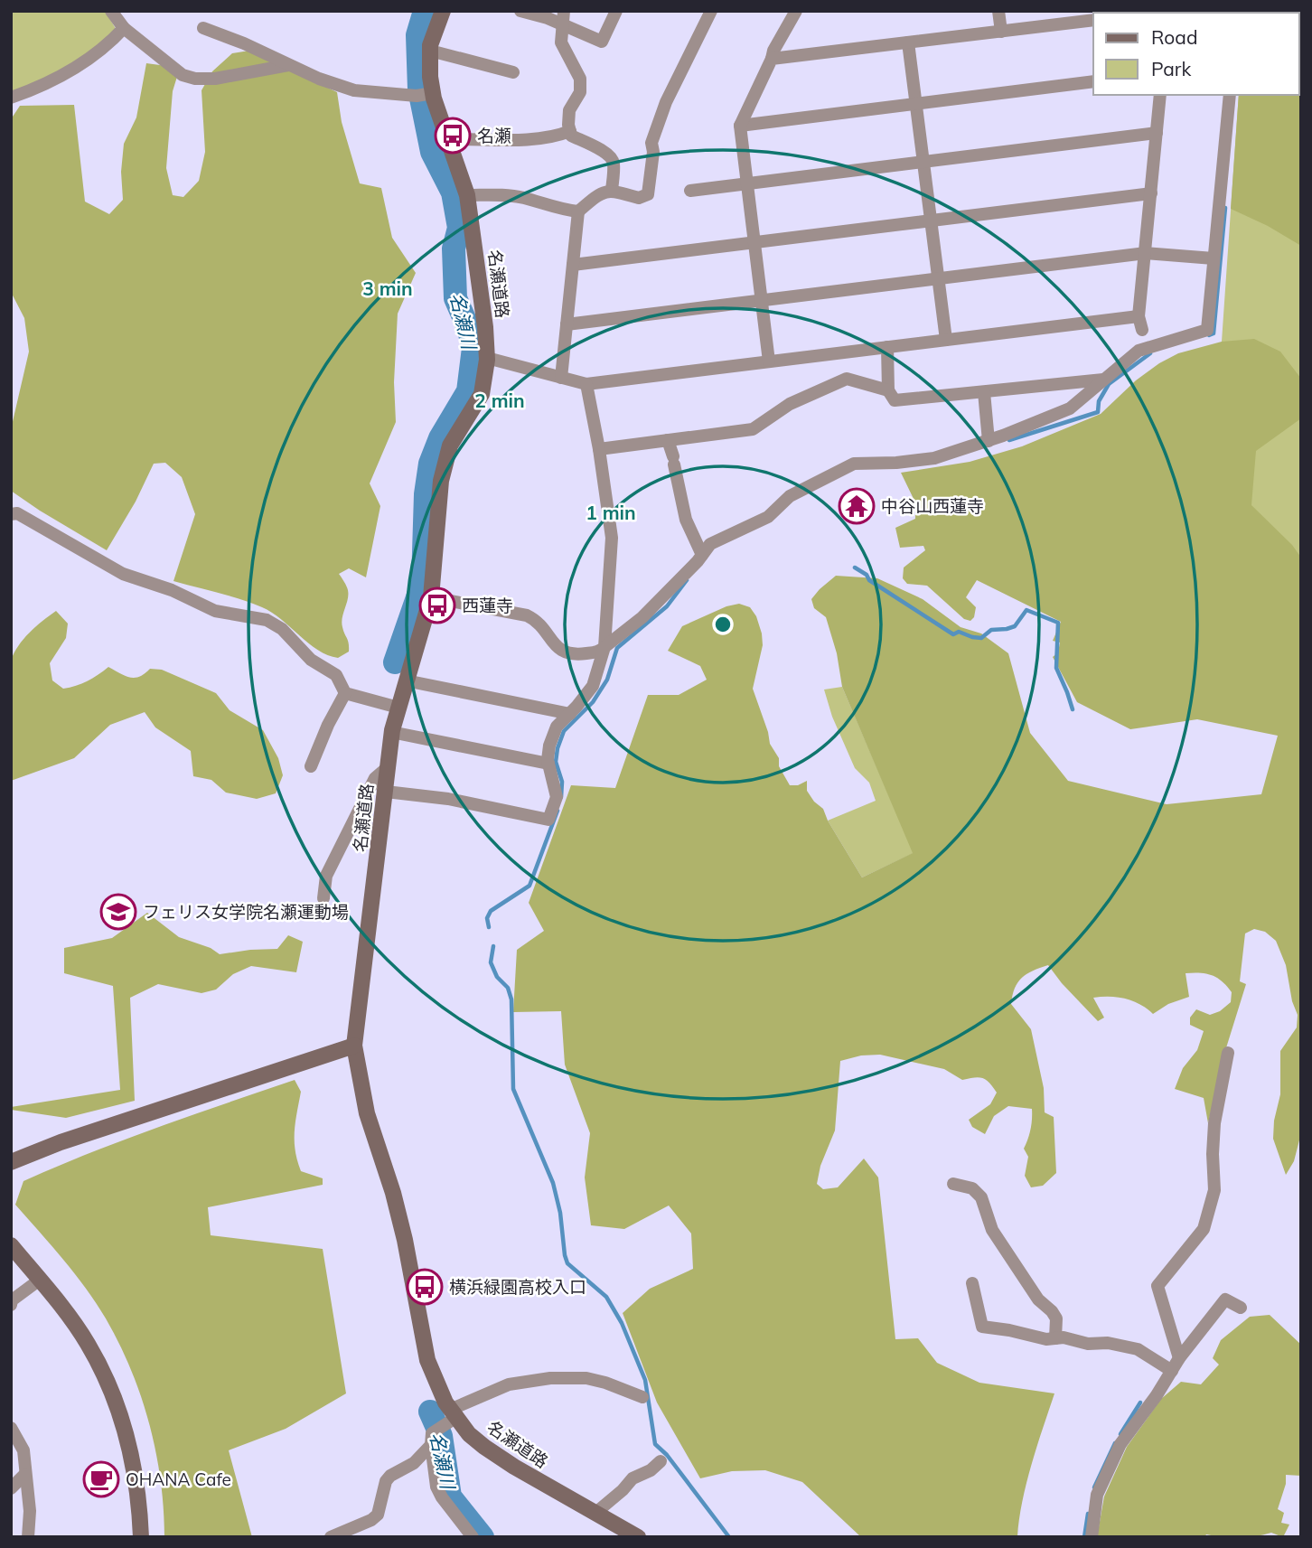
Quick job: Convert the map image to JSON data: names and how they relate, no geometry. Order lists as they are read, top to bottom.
{
  "streets": {
    "street": ["名瀬道路"]
  },
  "water": ["名瀬川"],
  "places": {
    "bus stop": ["名瀬", "西蓮寺", "横浜緑園高校入口"],
    "temple": ["中谷山西蓮寺"],
    "school or university": ["フェリス女学院名瀬運動場"],
    "cafe": ["OHANA Cafe"]
  },
  "legend": ["Road", "Park"],
  "rings": ["3 min", "2 min", "1 min"]
}
